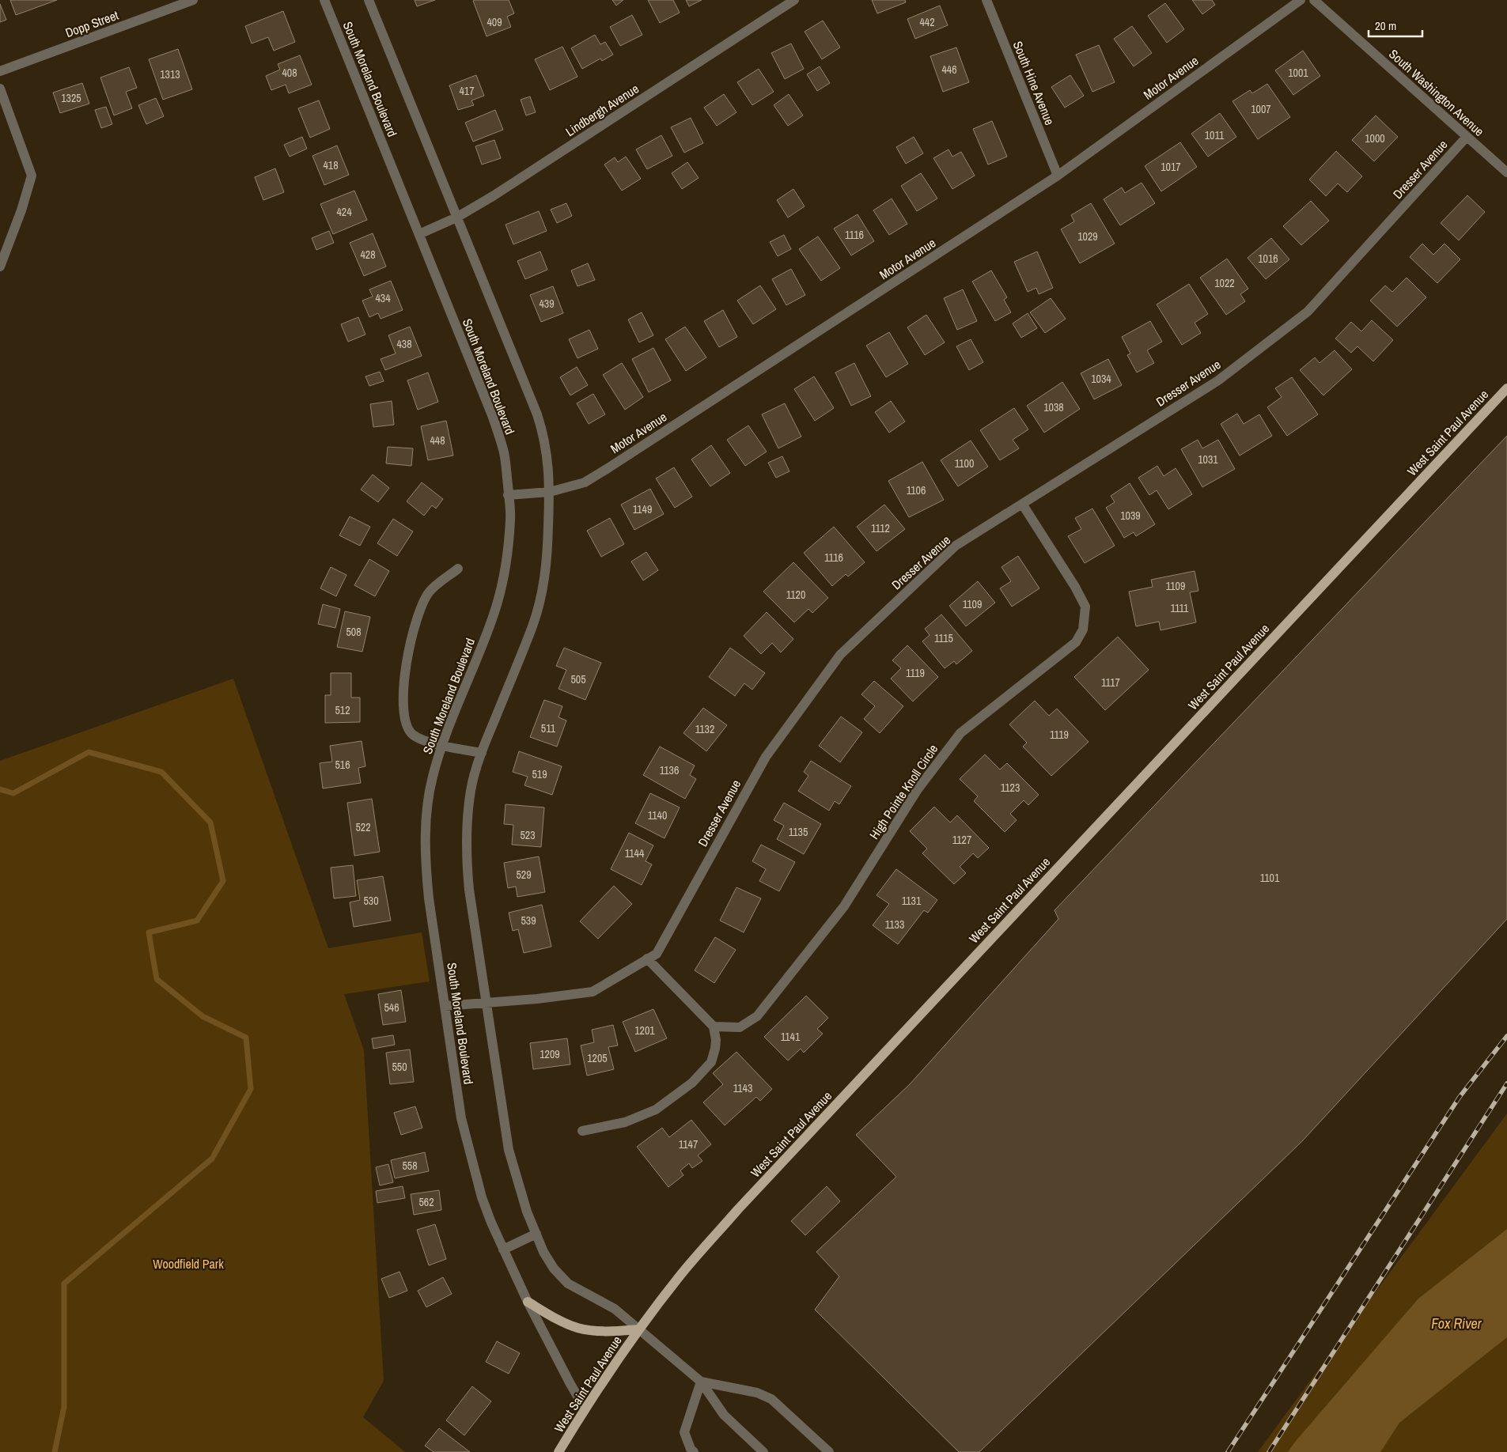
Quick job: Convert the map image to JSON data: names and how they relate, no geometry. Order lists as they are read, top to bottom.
{
  "streets": {
    "main road": ["West Saint Paul Avenue"],
    "street": [
      "Dopp Street",
      "Motor Avenue",
      "South Moreland Boulevard",
      "South Hine Avenue",
      "South Washington Avenue",
      "Lindbergh Avenue",
      "Dresser Avenue",
      "High Pointe Knoll Circle"
    ]
  },
  "crossings": [
    ["Motor Avenue", "South Moreland Boulevard"],
    ["Motor Avenue", "South Hine Avenue"],
    ["South Moreland Boulevard", "Lindbergh Avenue"],
    ["South Moreland Boulevard", "Dresser Avenue"],
    ["South Moreland Boulevard", "West Saint Paul Avenue"],
    ["South Washington Avenue", "Dresser Avenue"],
    ["Dresser Avenue", "High Pointe Knoll Circle"]
  ],
  "water": ["Fox River"],
  "parks": ["Woodfield Park"],
  "house_numbers": [
    "409",
    "442",
    "446",
    "408",
    "1001",
    "1313",
    "417",
    "1325",
    "1007",
    "1011",
    "1000",
    "418",
    "1017",
    "424",
    "1116",
    "1029",
    "428",
    "1016",
    "1022",
    "434",
    "439",
    "438",
    "1034",
    "1038",
    "448",
    "1031",
    "1100",
    "1106",
    "1149",
    "1039",
    "1112",
    "1116",
    "1109",
    "1120",
    "1109",
    "1111",
    "508",
    "1115",
    "1119",
    "505",
    "1117",
    "512",
    "511",
    "1132",
    "1119",
    "516",
    "1136",
    "519",
    "1123",
    "1140",
    "522",
    "1135",
    "523",
    "1127",
    "1144",
    "529",
    "1101",
    "530",
    "1131",
    "539",
    "1133",
    "546",
    "1201",
    "1141",
    "1209",
    "1205",
    "550",
    "1143",
    "1147",
    "558",
    "562"
  ],
  "scale_bar": "20 m"
}
